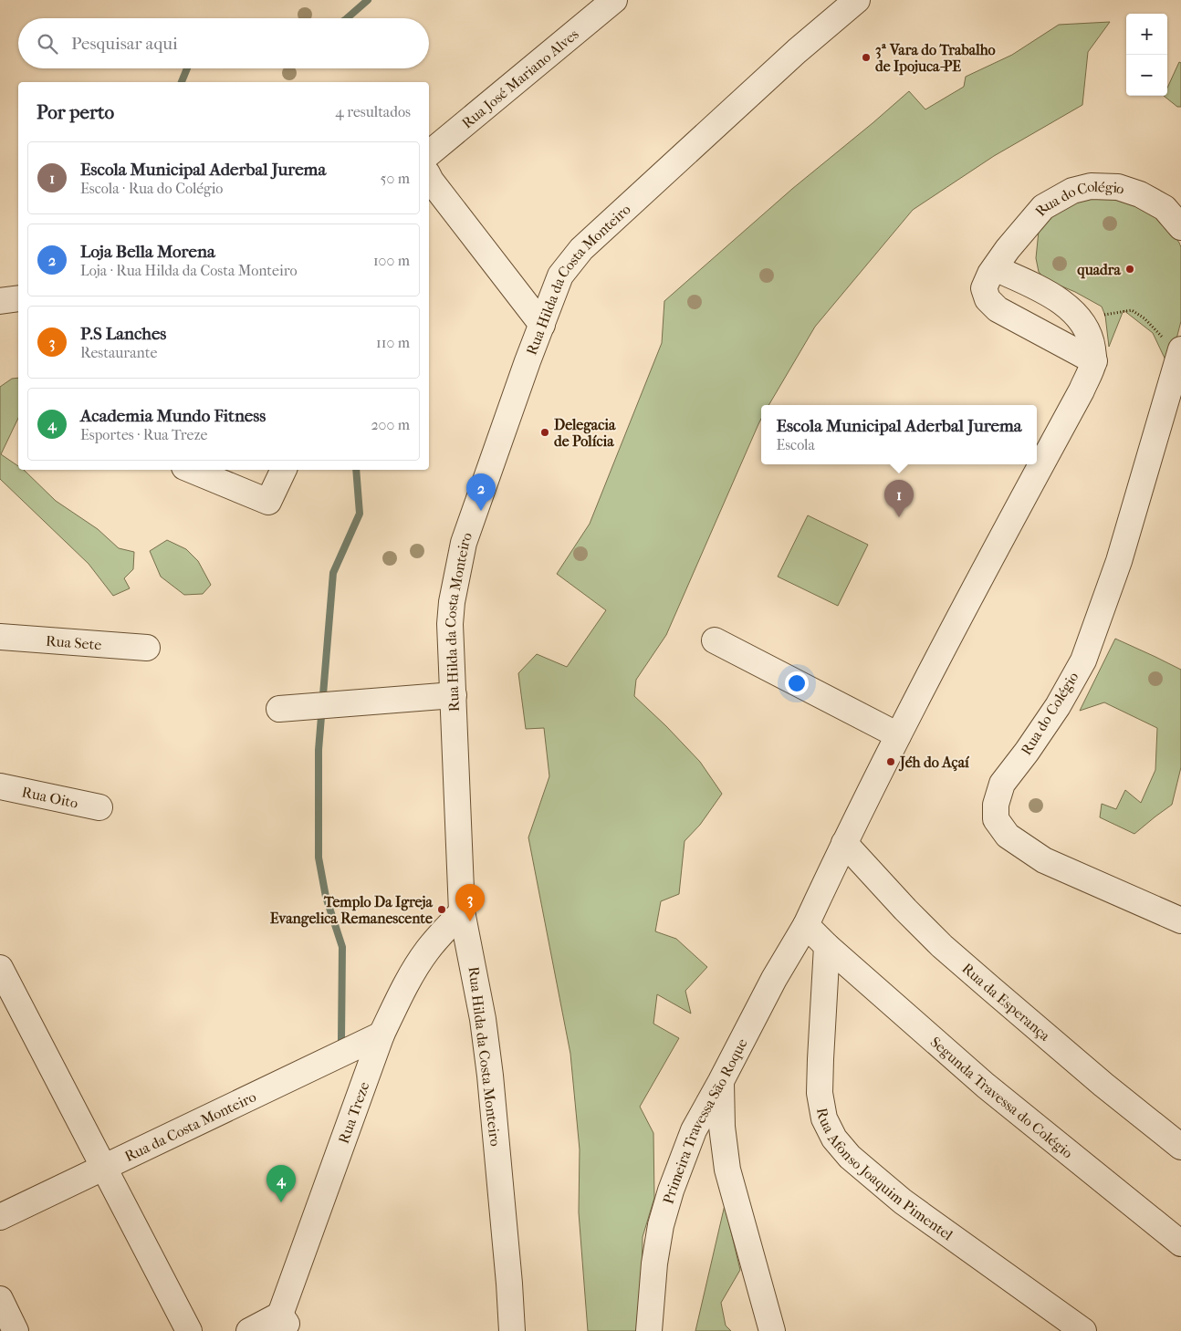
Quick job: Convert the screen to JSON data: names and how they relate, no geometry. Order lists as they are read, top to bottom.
{
  "streets": {
    "street": [
      "Rua José Mariano Alves",
      "Rua do Colégio",
      "Rua Hilda da Costa Monteiro",
      "Rua Sete",
      "Rua Oito",
      "Rua da Esperança",
      "Segunda Travessa do Colégio",
      "Rua Treze",
      "Primeira Travessa São Roque",
      "Rua da Costa Monteiro",
      "Rua Afonso Joaquim Pimentel"
    ]
  },
  "crossings": [
    ["Rua Hilda da Costa Monteiro", "Rua Treze"],
    ["Segunda Travessa do Colégio", "Rua Afonso Joaquim Pimentel"],
    ["Rua Treze", "Rua da Costa Monteiro"]
  ],
  "places": [
    "3ª Vara do Trabalho de Ipojuca-PE",
    "quadra",
    "Delegacia de Polícia",
    "Jéh do Açaí",
    "Templo Da Igreja Evangelica Remanescente"
  ],
  "page": {
    "map_buttons": ["+", "−"],
    "search": "Pesquisar aqui",
    "heading": ["Por perto", "4 resultados"],
    "list": [
      {
        "mark": "1",
        "name": "Escola Municipal Aderbal Jurema",
        "note": "Escola · Rua do Colégio",
        "value": "50 m"
      },
      {
        "mark": "2",
        "name": "Loja Bella Morena",
        "note": "Loja · Rua Hilda da Costa Monteiro",
        "value": "100 m"
      },
      {
        "mark": "3",
        "name": "P.S Lanches",
        "note": "Restaurante",
        "value": "110 m"
      },
      {
        "mark": "4",
        "name": "Academia Mundo Fitness",
        "note": "Esportes · Rua Treze",
        "value": "200 m"
      }
    ],
    "popup": ["Escola Municipal Aderbal Jurema", "Escola"],
    "pins": [
      "2",
      "1",
      "3",
      "4"
    ]
  }
}
